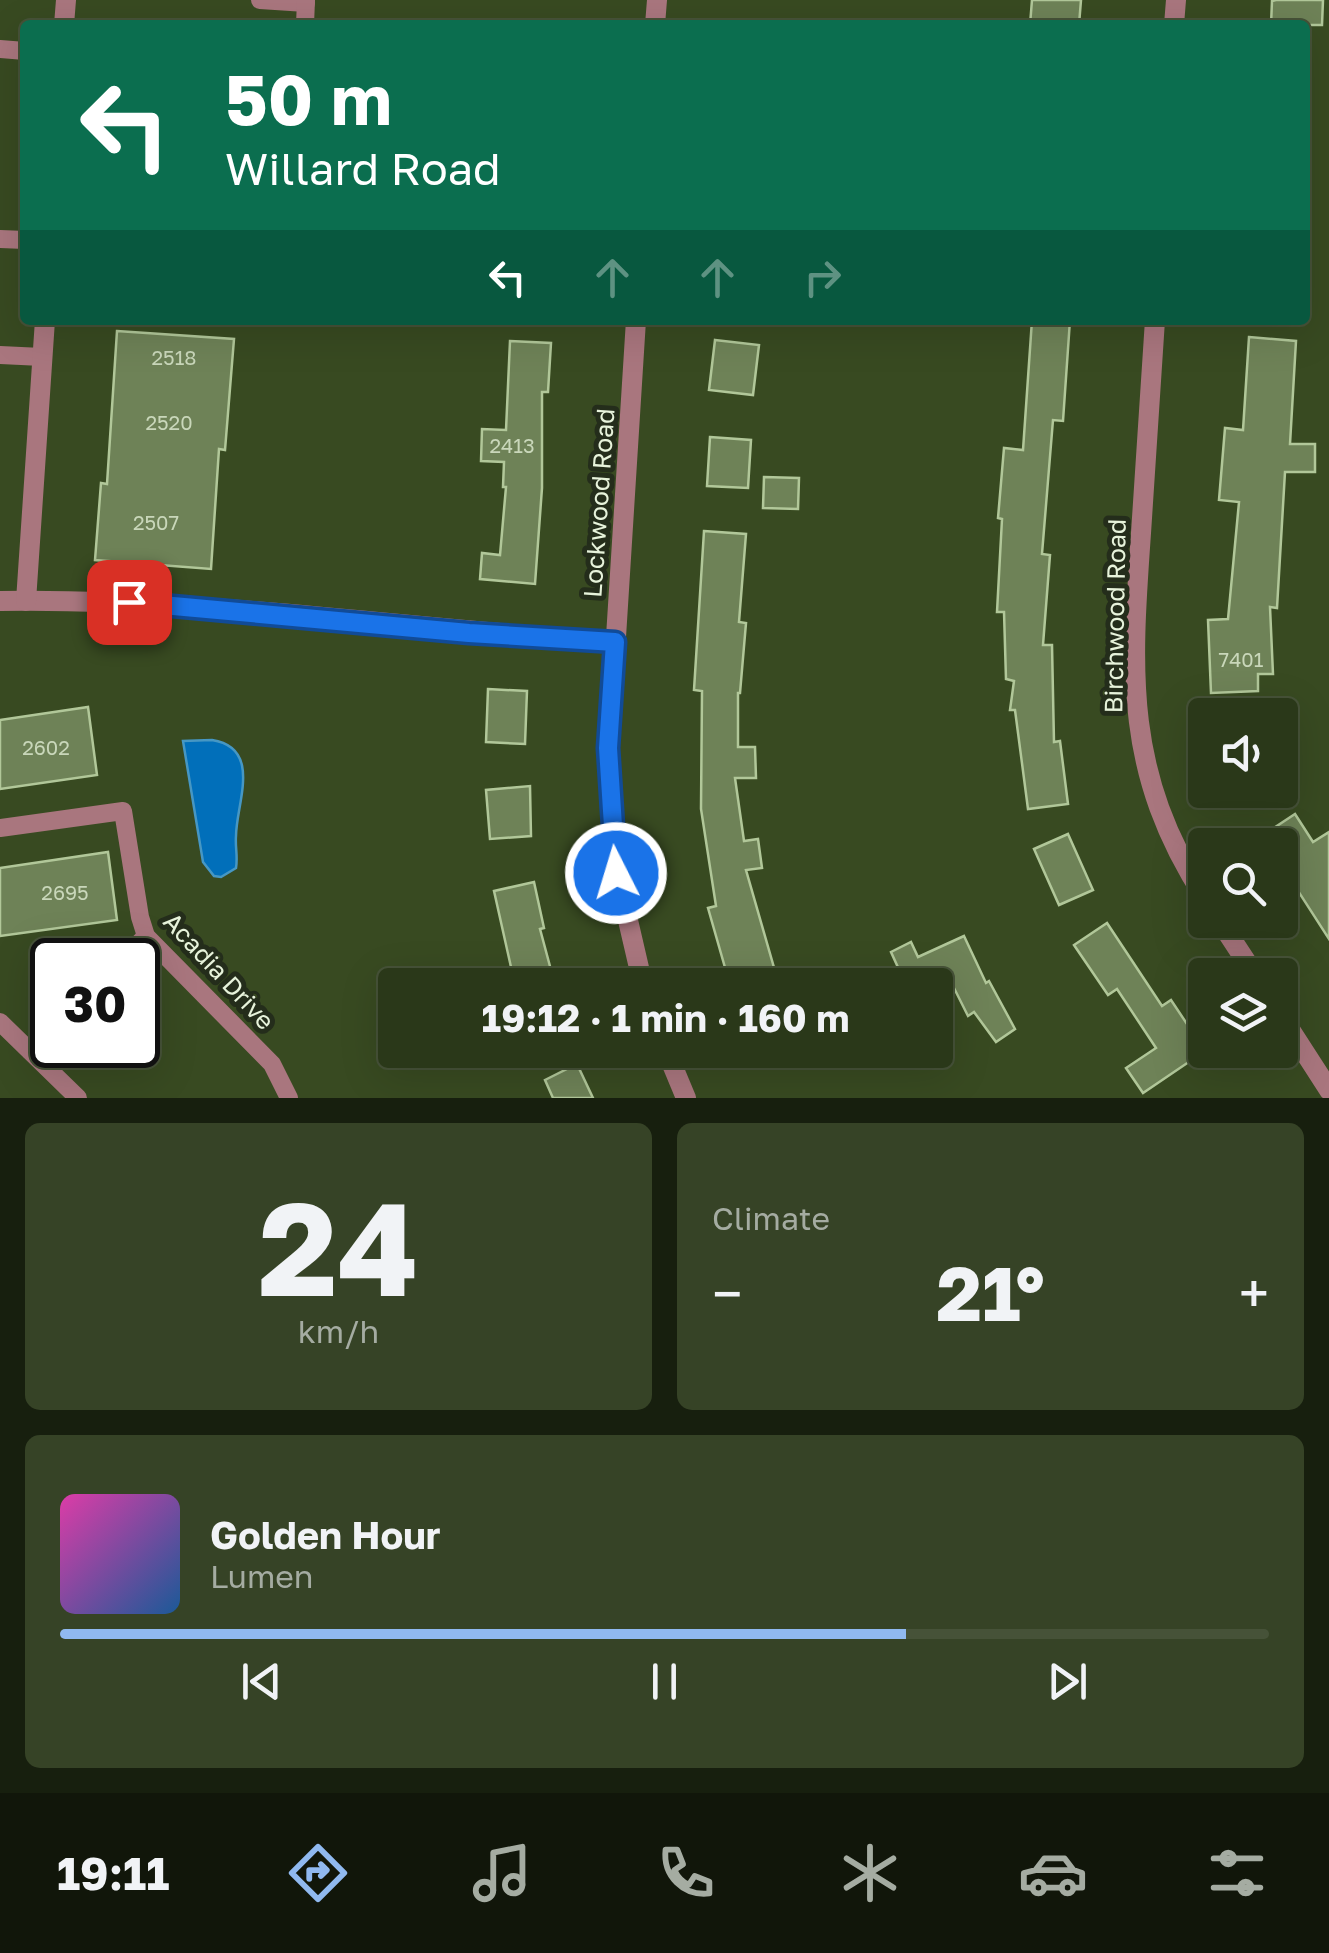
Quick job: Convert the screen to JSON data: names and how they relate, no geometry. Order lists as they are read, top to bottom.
{
  "streets": {
    "street": ["Lockwood Road", "Birchwood Road"],
    "lane": ["Acadia Drive"]
  },
  "house_numbers": [
    "2518",
    "2520",
    "2413",
    "2507",
    "7401",
    "2602",
    "2695"
  ],
  "page": {
    "turn": ["50 m", "Willard Road"],
    "limit": "30",
    "trip": "19:12 · 1 min · 160 m",
    "tile": [
      ["24", "km/h"],
      "Climate"
    ],
    "heat": ["−", "21°", "+"],
    "song": ["Golden Hour", "Lumen"],
    "tabs": "19:11"
  }
}
